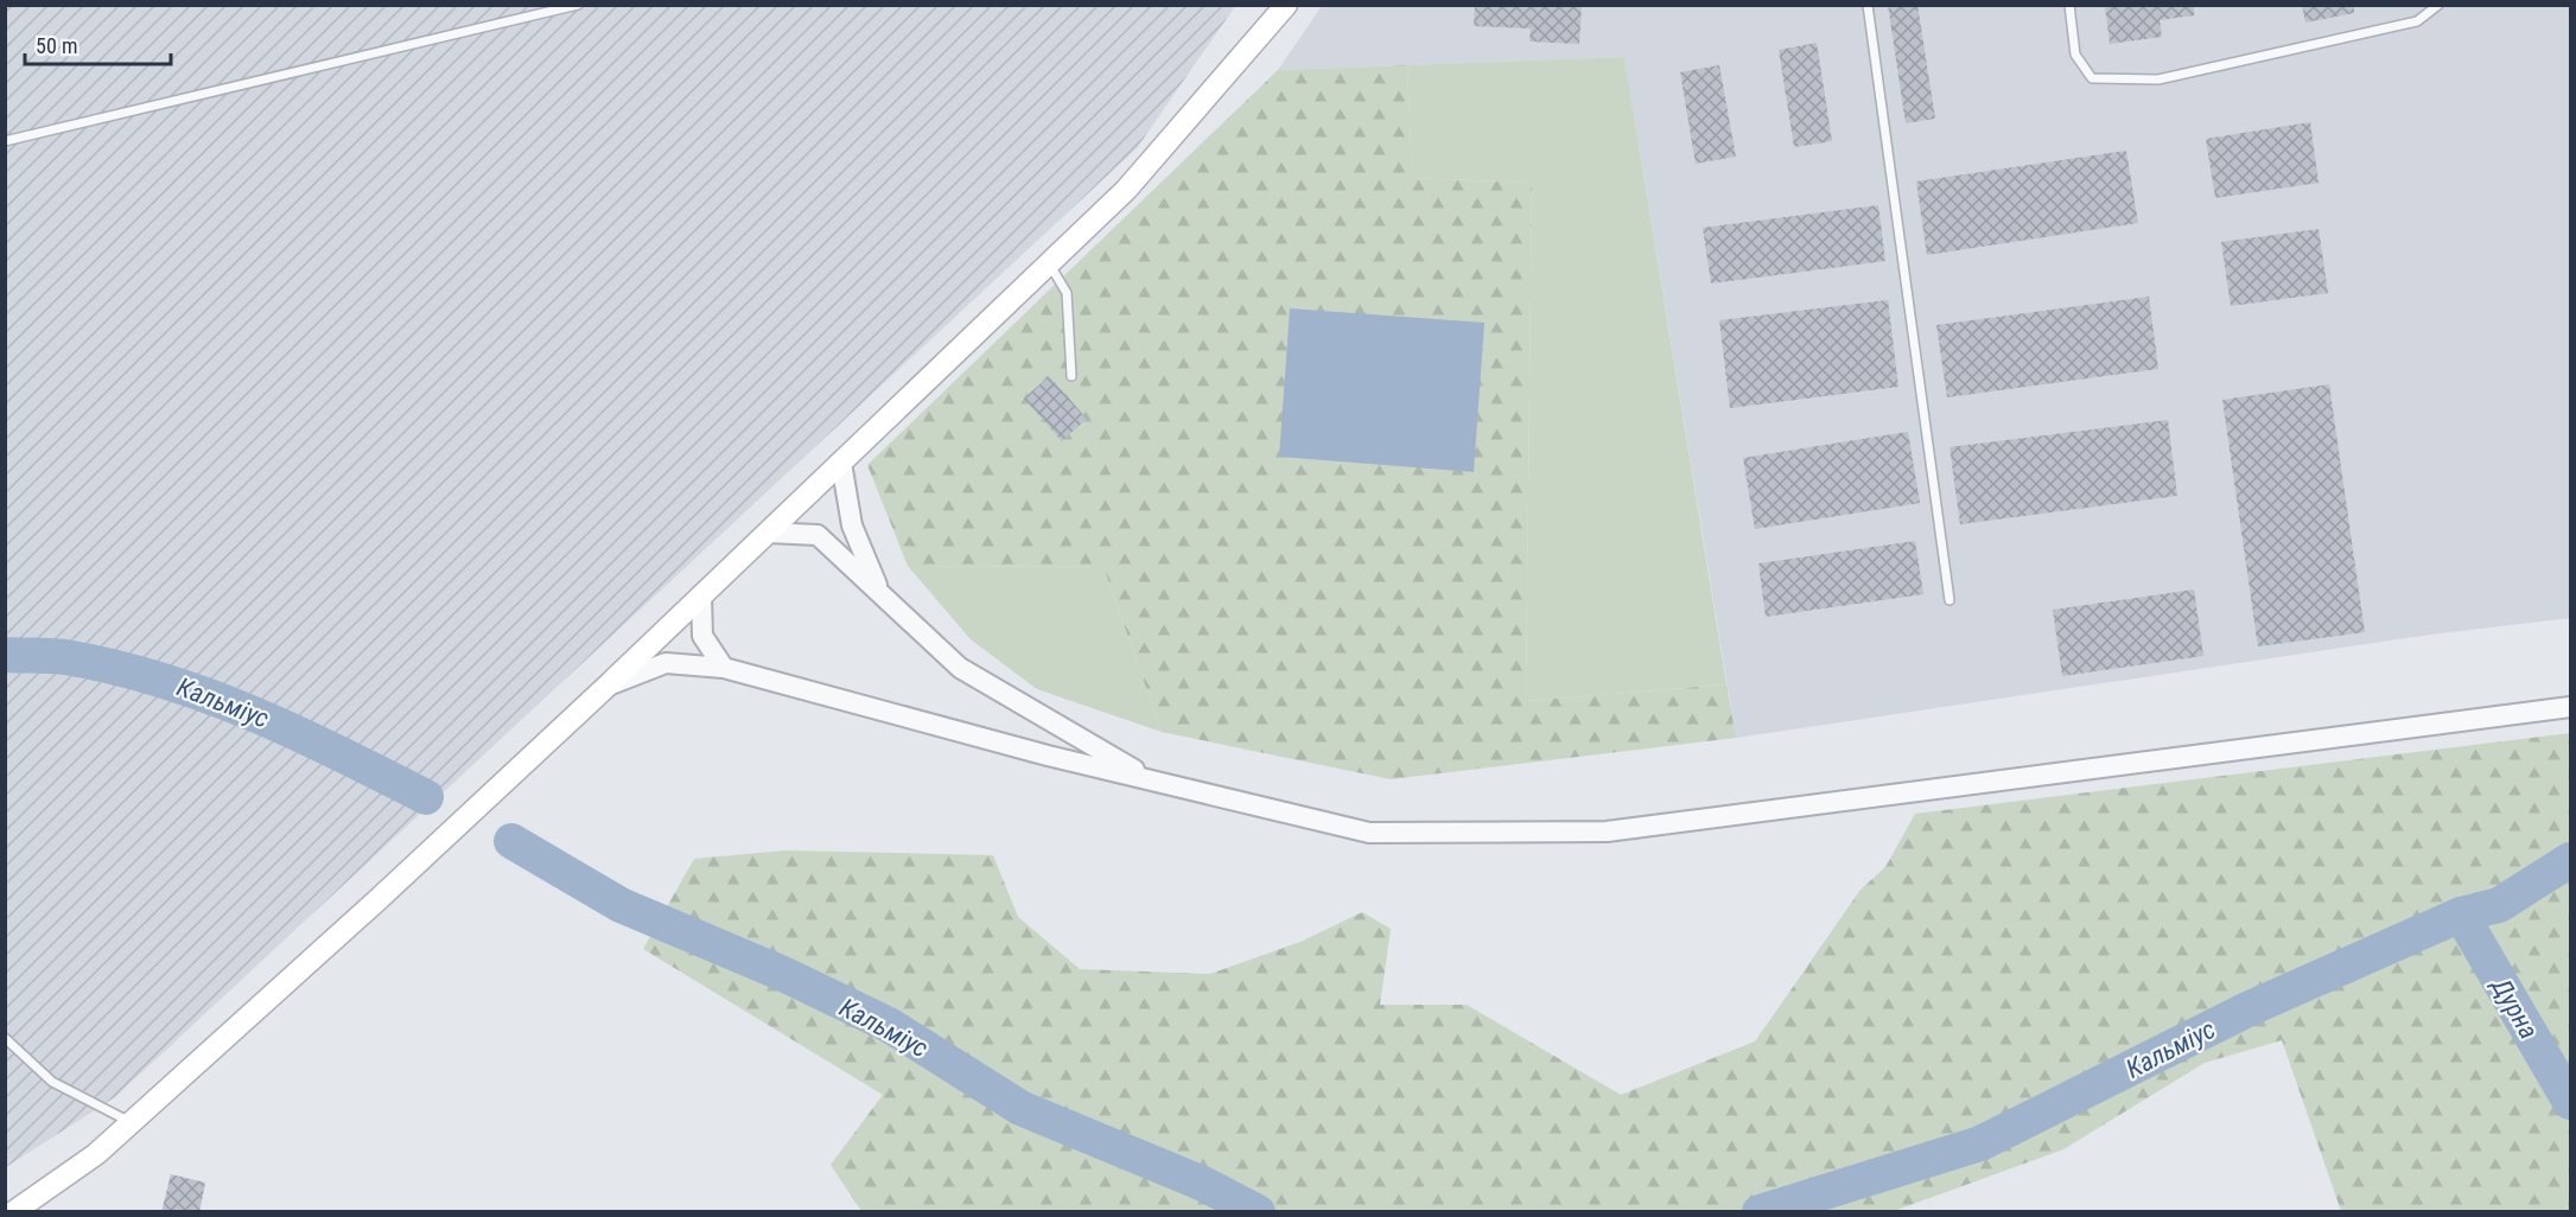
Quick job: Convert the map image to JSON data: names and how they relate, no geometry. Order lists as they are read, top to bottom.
{
  "water": ["Кальміус", "Дурна"],
  "scale_bar": "50 m"
}
